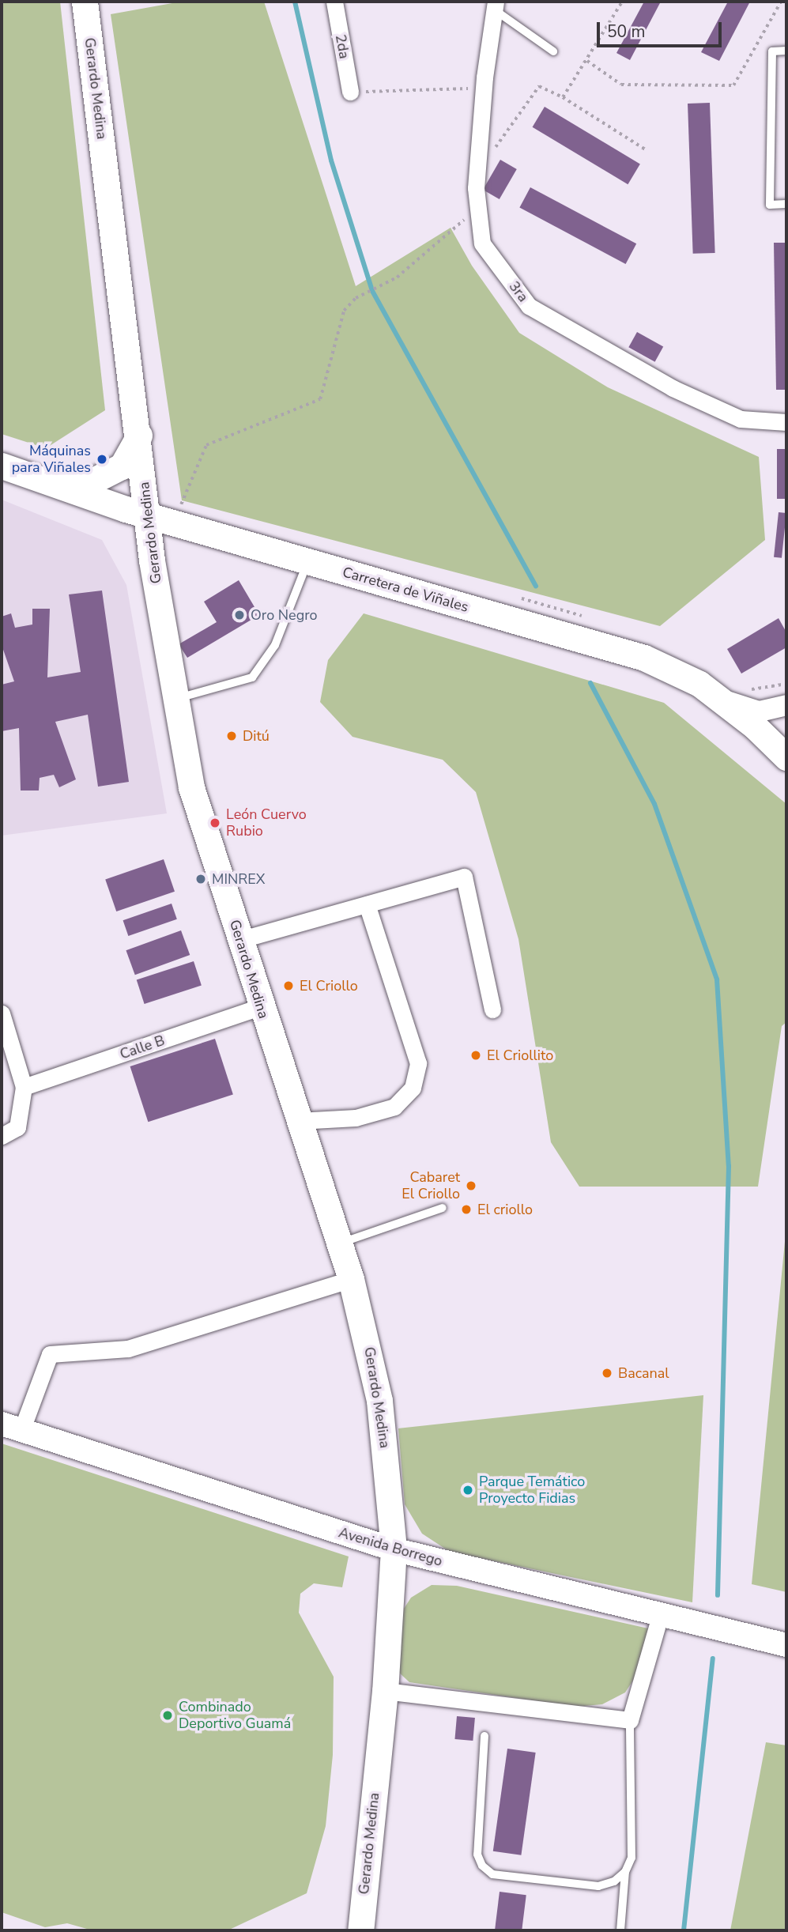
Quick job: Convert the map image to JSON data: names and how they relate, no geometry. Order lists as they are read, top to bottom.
{
  "streets": {
    "main road": ["Gerardo Medina", "Carretera de Viñales", "Avenida Borrego"],
    "street": ["2da", "3ra", "Calle B"]
  },
  "crossings": [
    ["Gerardo Medina", "Carretera de Viñales"],
    ["Gerardo Medina", "Calle B"],
    ["Gerardo Medina", "Avenida Borrego"]
  ],
  "places": [
    "Máquinas para Viñales",
    "Oro Negro",
    "Ditú",
    "León Cuervo Rubio",
    "MINREX",
    "El Criollo",
    "El Criollito",
    "Cabaret El Criollo",
    "El criollo",
    "Bacanal",
    "Parque Temático Proyecto Fidias",
    "Combinado Deportivo Guamá"
  ],
  "scale_bar": "50 m"
}
